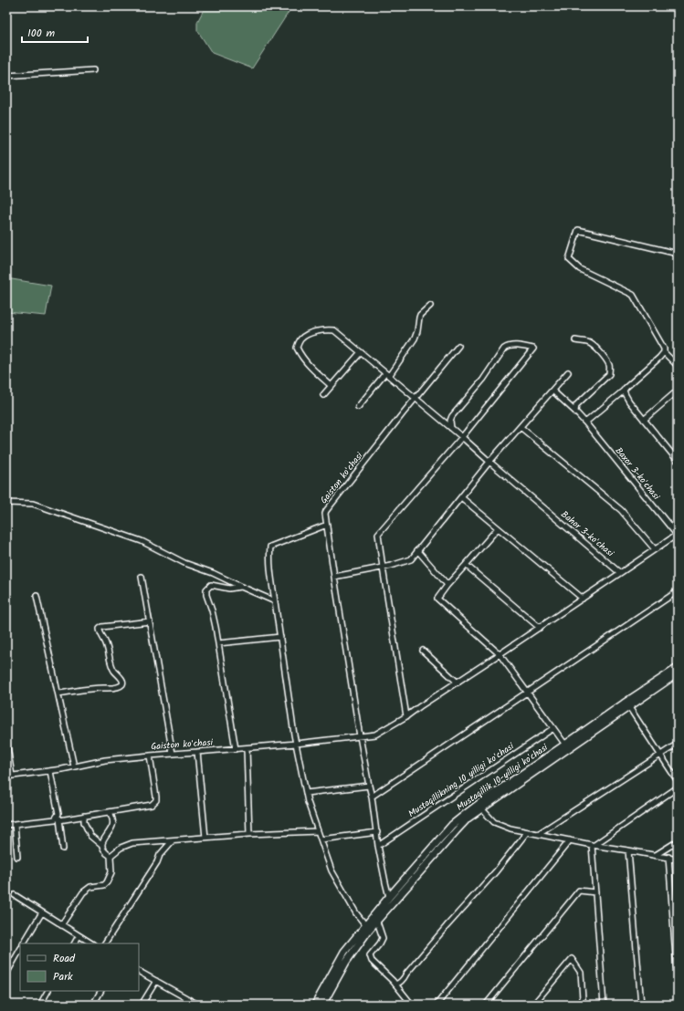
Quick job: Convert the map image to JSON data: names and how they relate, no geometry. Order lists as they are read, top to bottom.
{
  "streets": {
    "main road": ["Mustaqillik 10-yilligi ko'chasi"],
    "street": [
      "Baxor 3-koʻchasi",
      "Gaiston koʻchasi",
      "Bahor 3-koʻchasi",
      "Mustaqillikning 10 yilligi koʻchasi"
    ]
  },
  "crossings": [
    ["Gaiston koʻchasi", "Bahor 3-koʻchasi"],
    ["Gaiston koʻchasi", "Mustaqillik 10-yilligi ko'chasi"],
    ["Gaiston koʻchasi", "Mustaqillikning 10 yilligi koʻchasi"]
  ],
  "legend": ["Road", "Park"],
  "scale_bar": "100 m"
}
